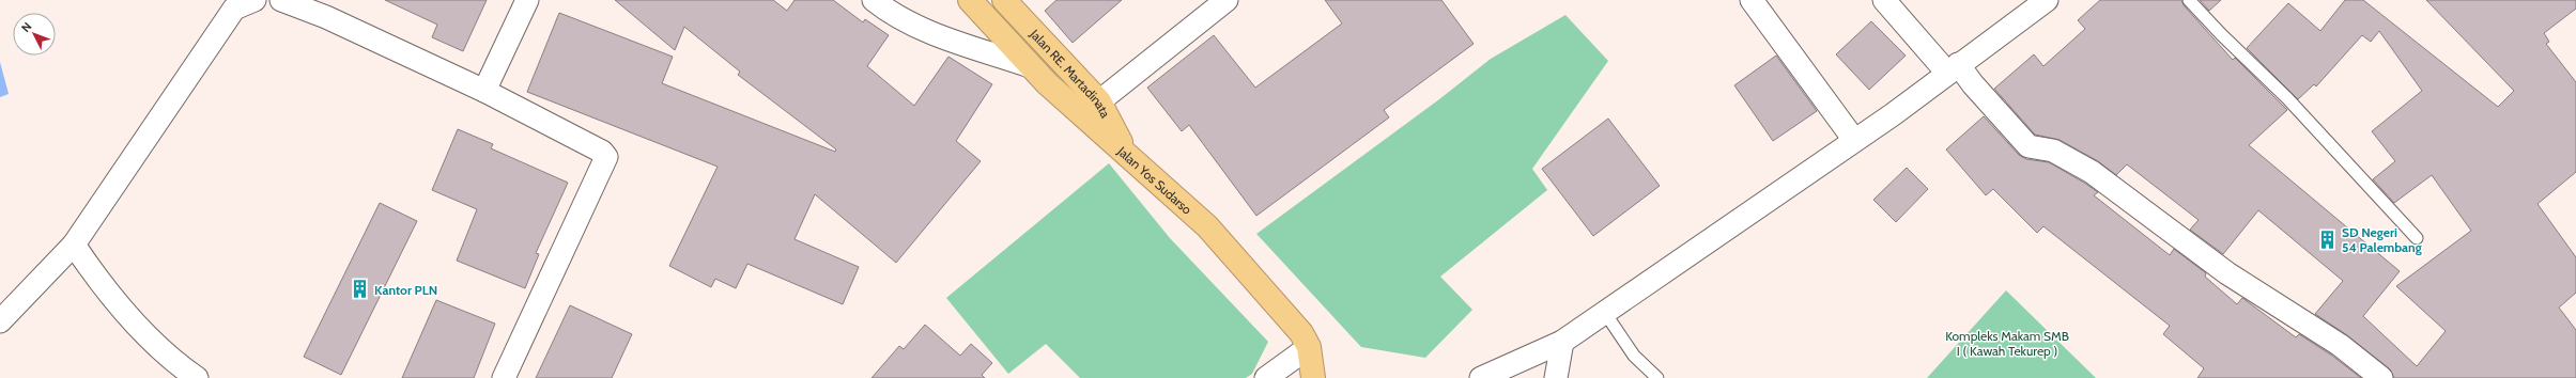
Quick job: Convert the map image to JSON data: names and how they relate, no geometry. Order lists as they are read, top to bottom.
{
  "streets": {
    "highway": ["Jalan RE. Martadinata", "Jalan Yos Sudarso"]
  },
  "crossings": [
    ["Jalan RE. Martadinata", "Jalan Yos Sudarso"]
  ],
  "parks": ["Kompleks Makam SMB I ( Kawah Tekurep )"],
  "places": {
    "building": ["SD Negeri 54 Palembang", "Kantor PLN"]
  },
  "north": "top left"
}
